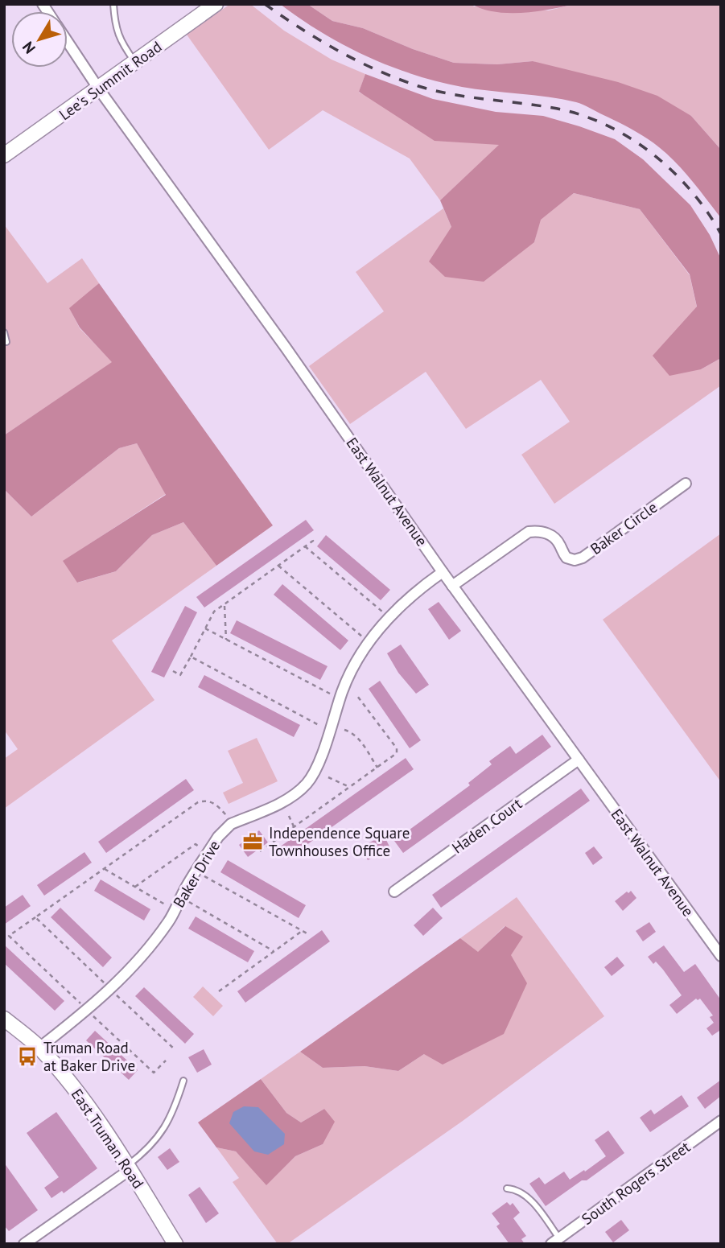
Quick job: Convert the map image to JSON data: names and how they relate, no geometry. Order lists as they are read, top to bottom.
{
  "streets": {
    "main road": ["Lee's Summit Road", "East Truman Road"],
    "street": [
      "East Walnut Avenue",
      "Baker Circle",
      "Haden Court",
      "Baker Drive",
      "South Rogers Street"
    ]
  },
  "crossings": [
    ["Lee's Summit Road", "East Walnut Avenue"],
    ["East Walnut Avenue", "Baker Circle"],
    ["East Walnut Avenue", "Haden Court"],
    ["East Walnut Avenue", "Baker Drive"],
    ["Baker Drive", "East Truman Road"]
  ],
  "places": {
    "office": ["Independence Square Townhouses Office"],
    "bus stop": ["Truman Road at Baker Drive"]
  },
  "north": "bottom left"
}
